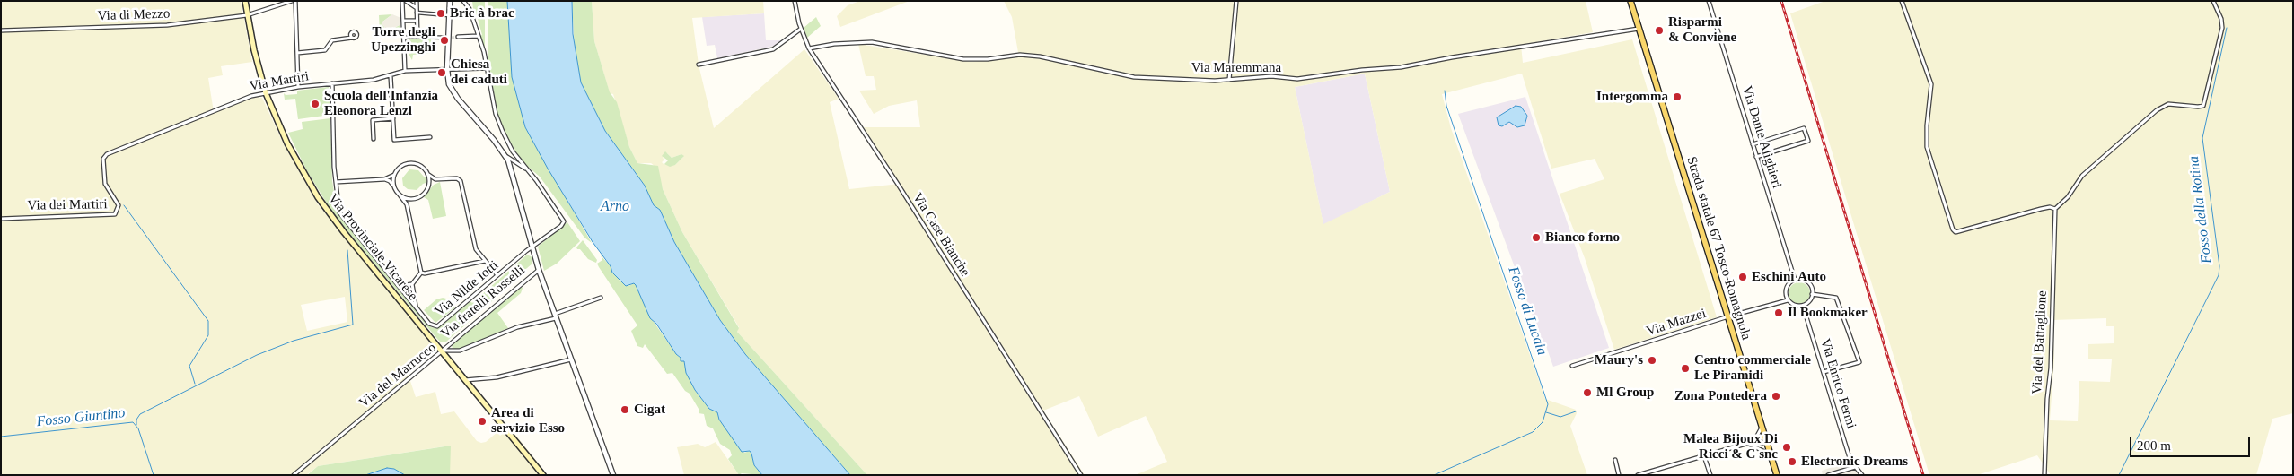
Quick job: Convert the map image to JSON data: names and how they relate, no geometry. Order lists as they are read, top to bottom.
{
  "streets": {
    "main road": ["Via Provinciale Vicarese", "Strada statale 67 Tosco-Romagnola"],
    "street": [
      "Via di Mezzo",
      "Via Maremmana",
      "Via Martiri",
      "Via Dante Alighieri",
      "Via dei Martiri",
      "Via Case Bianche",
      "Via Nilde Iotti",
      "Via fratelli Rosselli",
      "Via Mazzei",
      "Via del Battaglione",
      "Via del Marrucco",
      "Via Enrico Fermi"
    ]
  },
  "crossings": [
    ["Via di Mezzo", "Via Provinciale Vicarese"],
    ["Via Maremmana", "Via Case Bianche"],
    ["Via Maremmana", "Strada statale 67 Tosco-Romagnola"],
    ["Via Martiri", "Via dei Martiri"],
    ["Via Martiri", "Via Provinciale Vicarese"],
    ["Via Martiri", "Via Nilde Iotti"],
    ["Via Dante Alighieri", "Via Mazzei"],
    ["Via Dante Alighieri", "Via Enrico Fermi"],
    ["Via Provinciale Vicarese", "Via fratelli Rosselli"],
    ["Via Provinciale Vicarese", "Via del Marrucco"],
    ["Strada statale 67 Tosco-Romagnola", "Via Mazzei"],
    ["Via fratelli Rosselli", "Via del Marrucco"],
    ["Via Mazzei", "Via Enrico Fermi"]
  ],
  "water": [
    "Arno",
    "Fosso della Rotina",
    "Fosso di Lucaia",
    "Fosso Giuntino"
  ],
  "places": [
    "Bric à brac",
    "Risparmi & Conviene",
    "Torre degli Upezzinghi",
    "Chiesa dei caduti",
    "Intergomma",
    "Scuola dell'Infanzia Eleonora Lenzi",
    "Bianco forno",
    "Eschini Auto",
    "Il Bookmaker",
    "Maury's",
    "Centro commerciale Le Piramidi",
    "Ml Group",
    "Zona Pontedera",
    "Cigat",
    "Area di servizio Esso",
    "Malea Bijoux Di Ricci & C snc",
    "Electronic Dreams"
  ],
  "scale_bar": "200 m"
}
